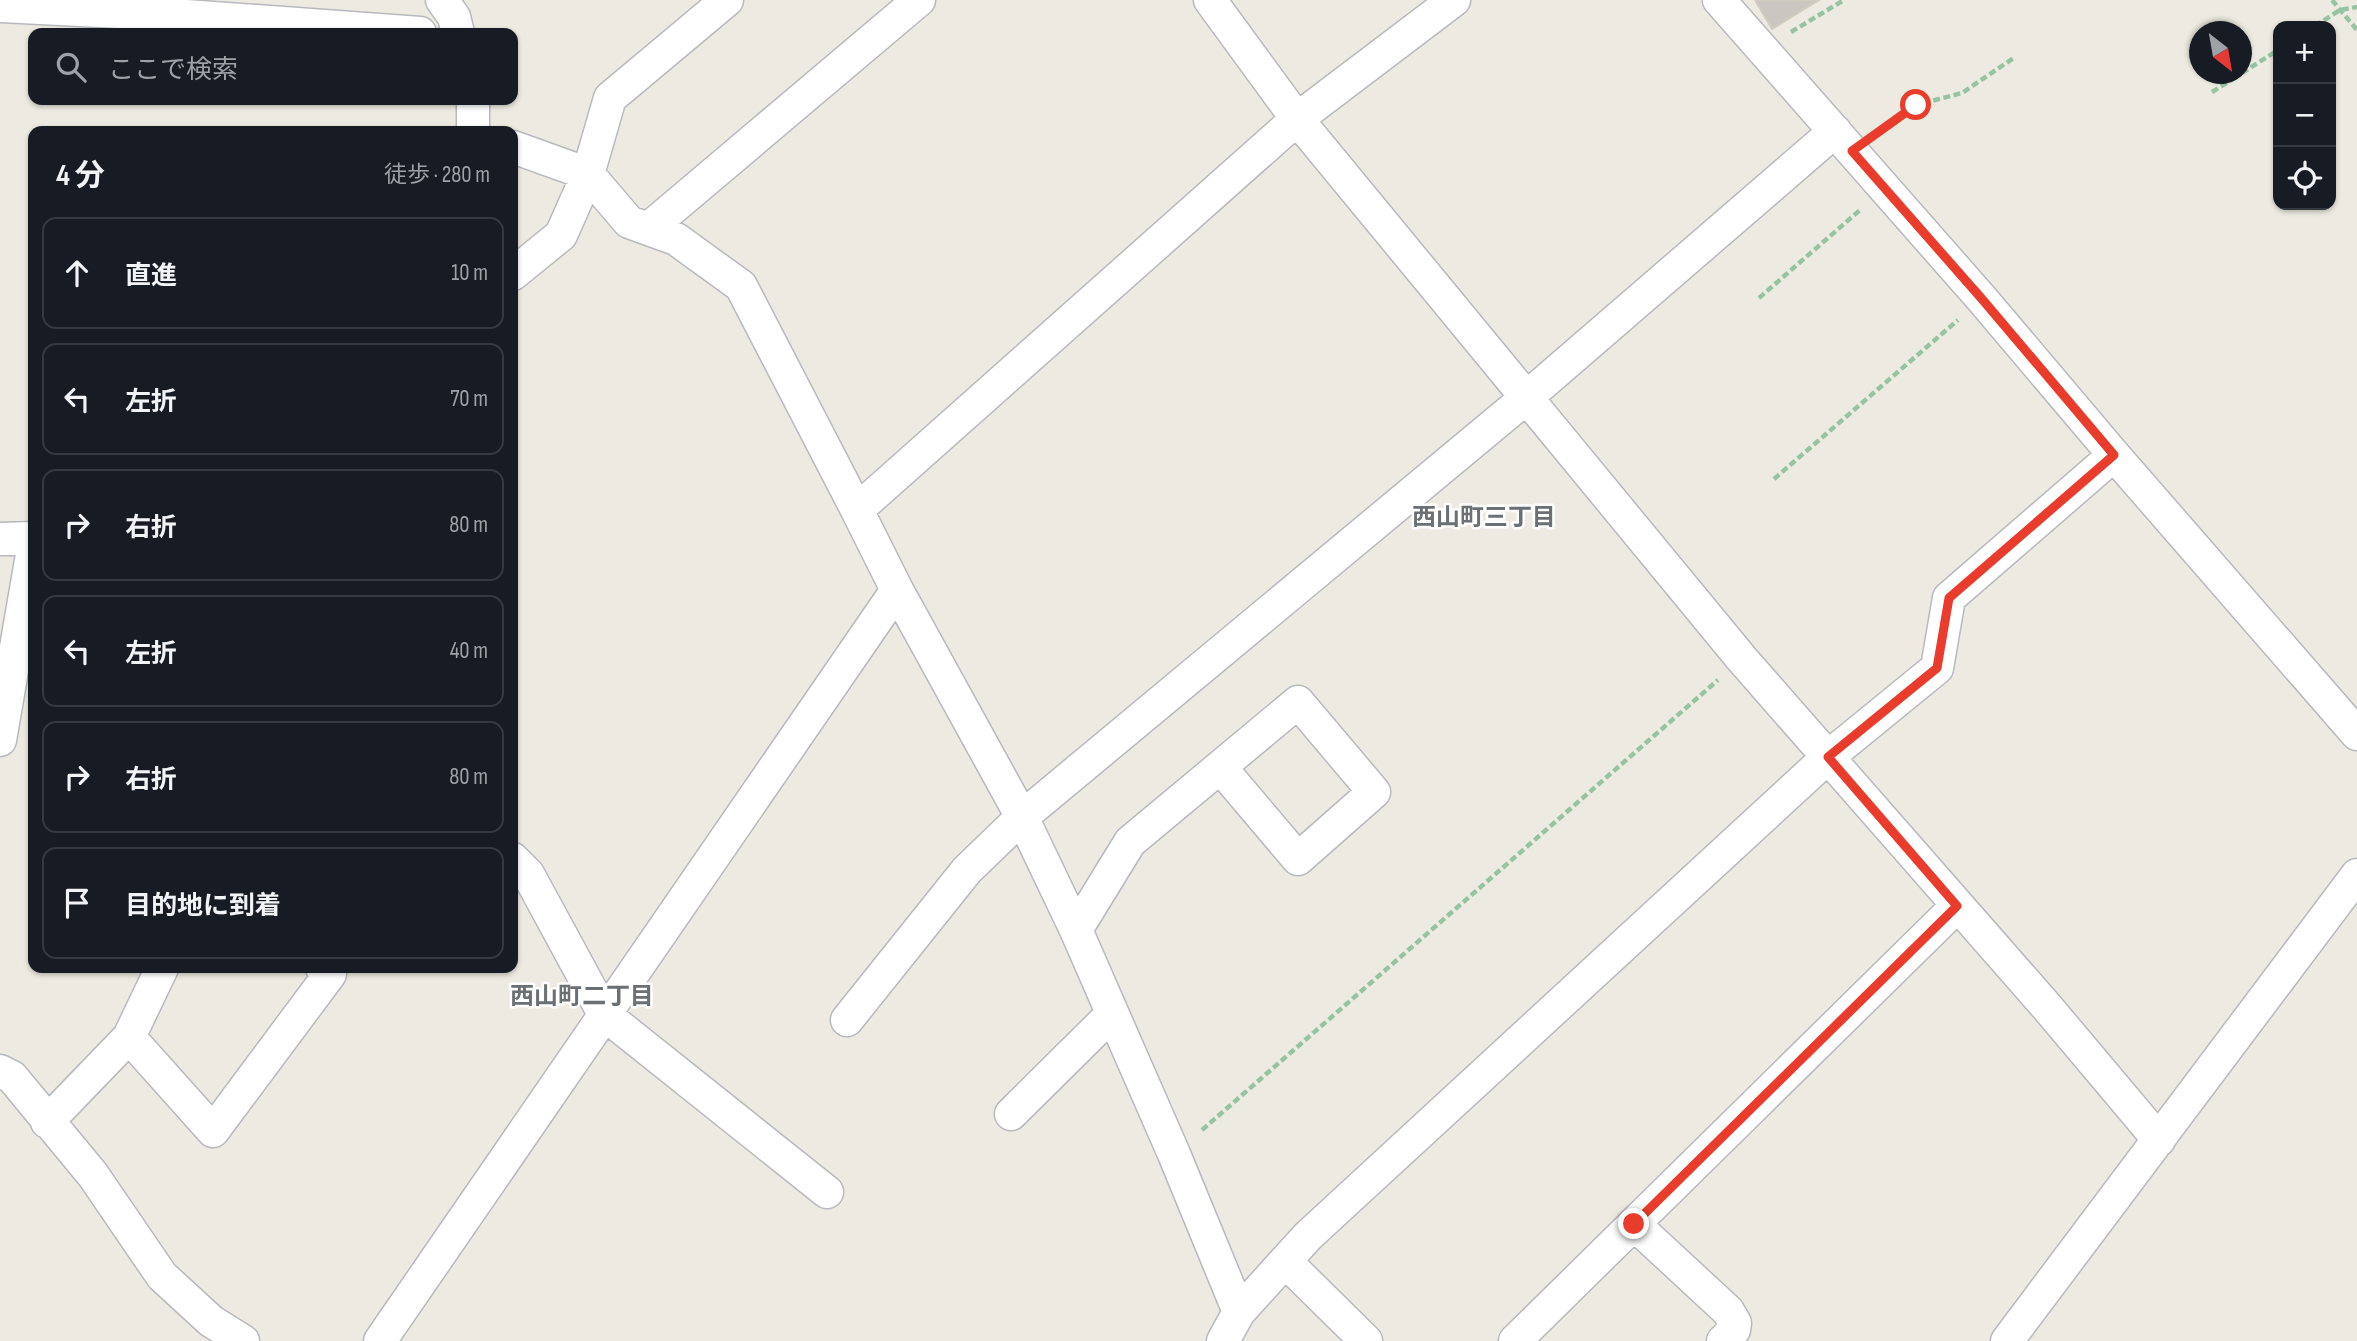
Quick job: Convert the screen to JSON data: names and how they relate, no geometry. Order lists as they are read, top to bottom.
{
  "districts": ["西山町三丁目", "西山町二丁目"],
  "north": "bottom right",
  "page": {
    "map_buttons": ["+", "−"],
    "search": "ここで検索",
    "heading": ["4 分", "徒歩 · 280 m"],
    "list": [
      ["直進", "10 m"],
      ["左折", "70 m"],
      ["右折", "80 m"],
      ["左折", "40 m"],
      ["右折", "80 m"],
      "目的地に到着"
    ]
  }
}
